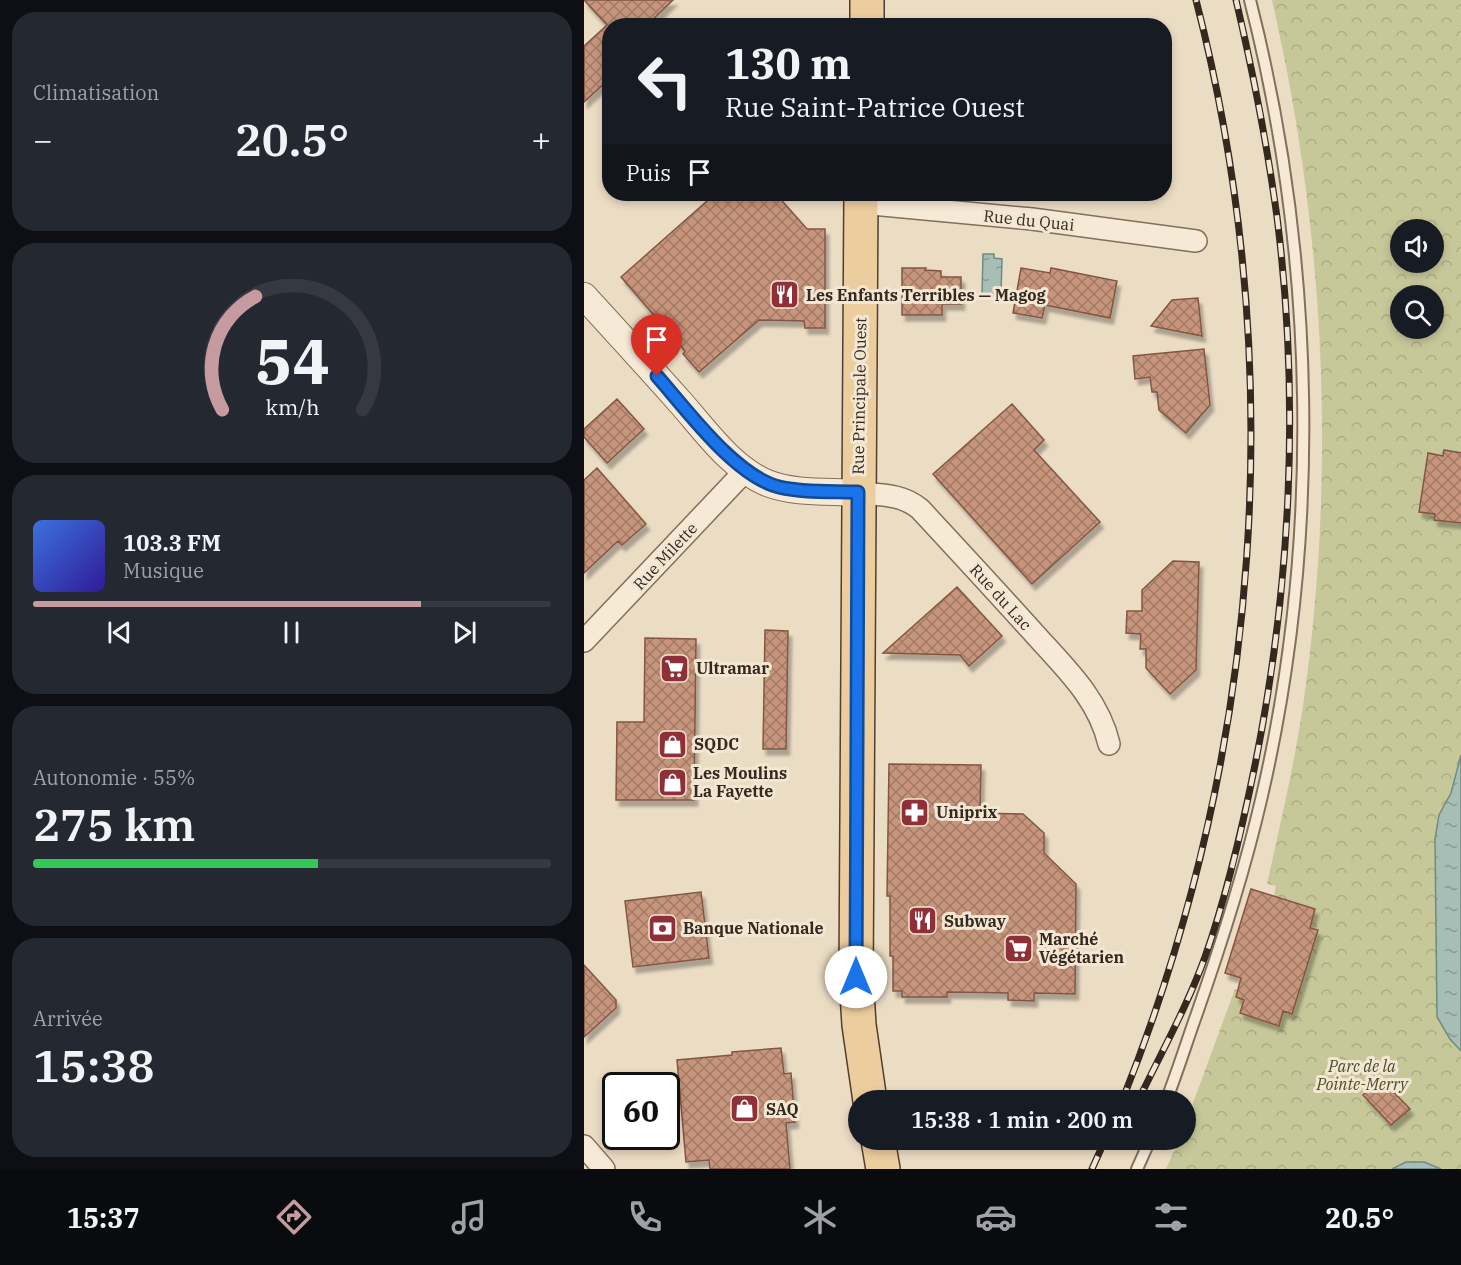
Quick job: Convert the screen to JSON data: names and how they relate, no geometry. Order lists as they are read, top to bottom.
{
  "streets": {
    "main road": ["Rue Principale Ouest"],
    "street": ["Rue du Quai", "Rue Milette", "Rue du Lac"]
  },
  "crossings": [
    ["Rue Principale Ouest", "Rue du Lac"]
  ],
  "parks": ["Parc de la Pointe-Merry"],
  "places": {
    "restaurant": ["Les Enfants Terribles — Magog", "Subway"],
    "supermarket": ["Ultramar", "Marché Végétarien"],
    "shop": ["SQDC", "Les Moulins La Fayette", "SAQ"],
    "pharmacy": ["Uniprix"],
    "bank": ["Banque Nationale"]
  },
  "page": {
    "tile": [
      "Climatisation",
      ["Autonomie · 55%", "275 km"],
      ["Arrivée", "15:38"]
    ],
    "turn": ["130 m", "Rue Saint-Patrice Ouest"],
    "heat": ["−", "20.5°", "+"],
    "then": "Puis",
    "song": ["103.3 FM", "Musique"],
    "limit": "60",
    "trip": "15:38 · 1 min · 200 m",
    "tabs": ["15:37", "20.5°"],
    "gauge": ["54", "km/h"]
  }
}
